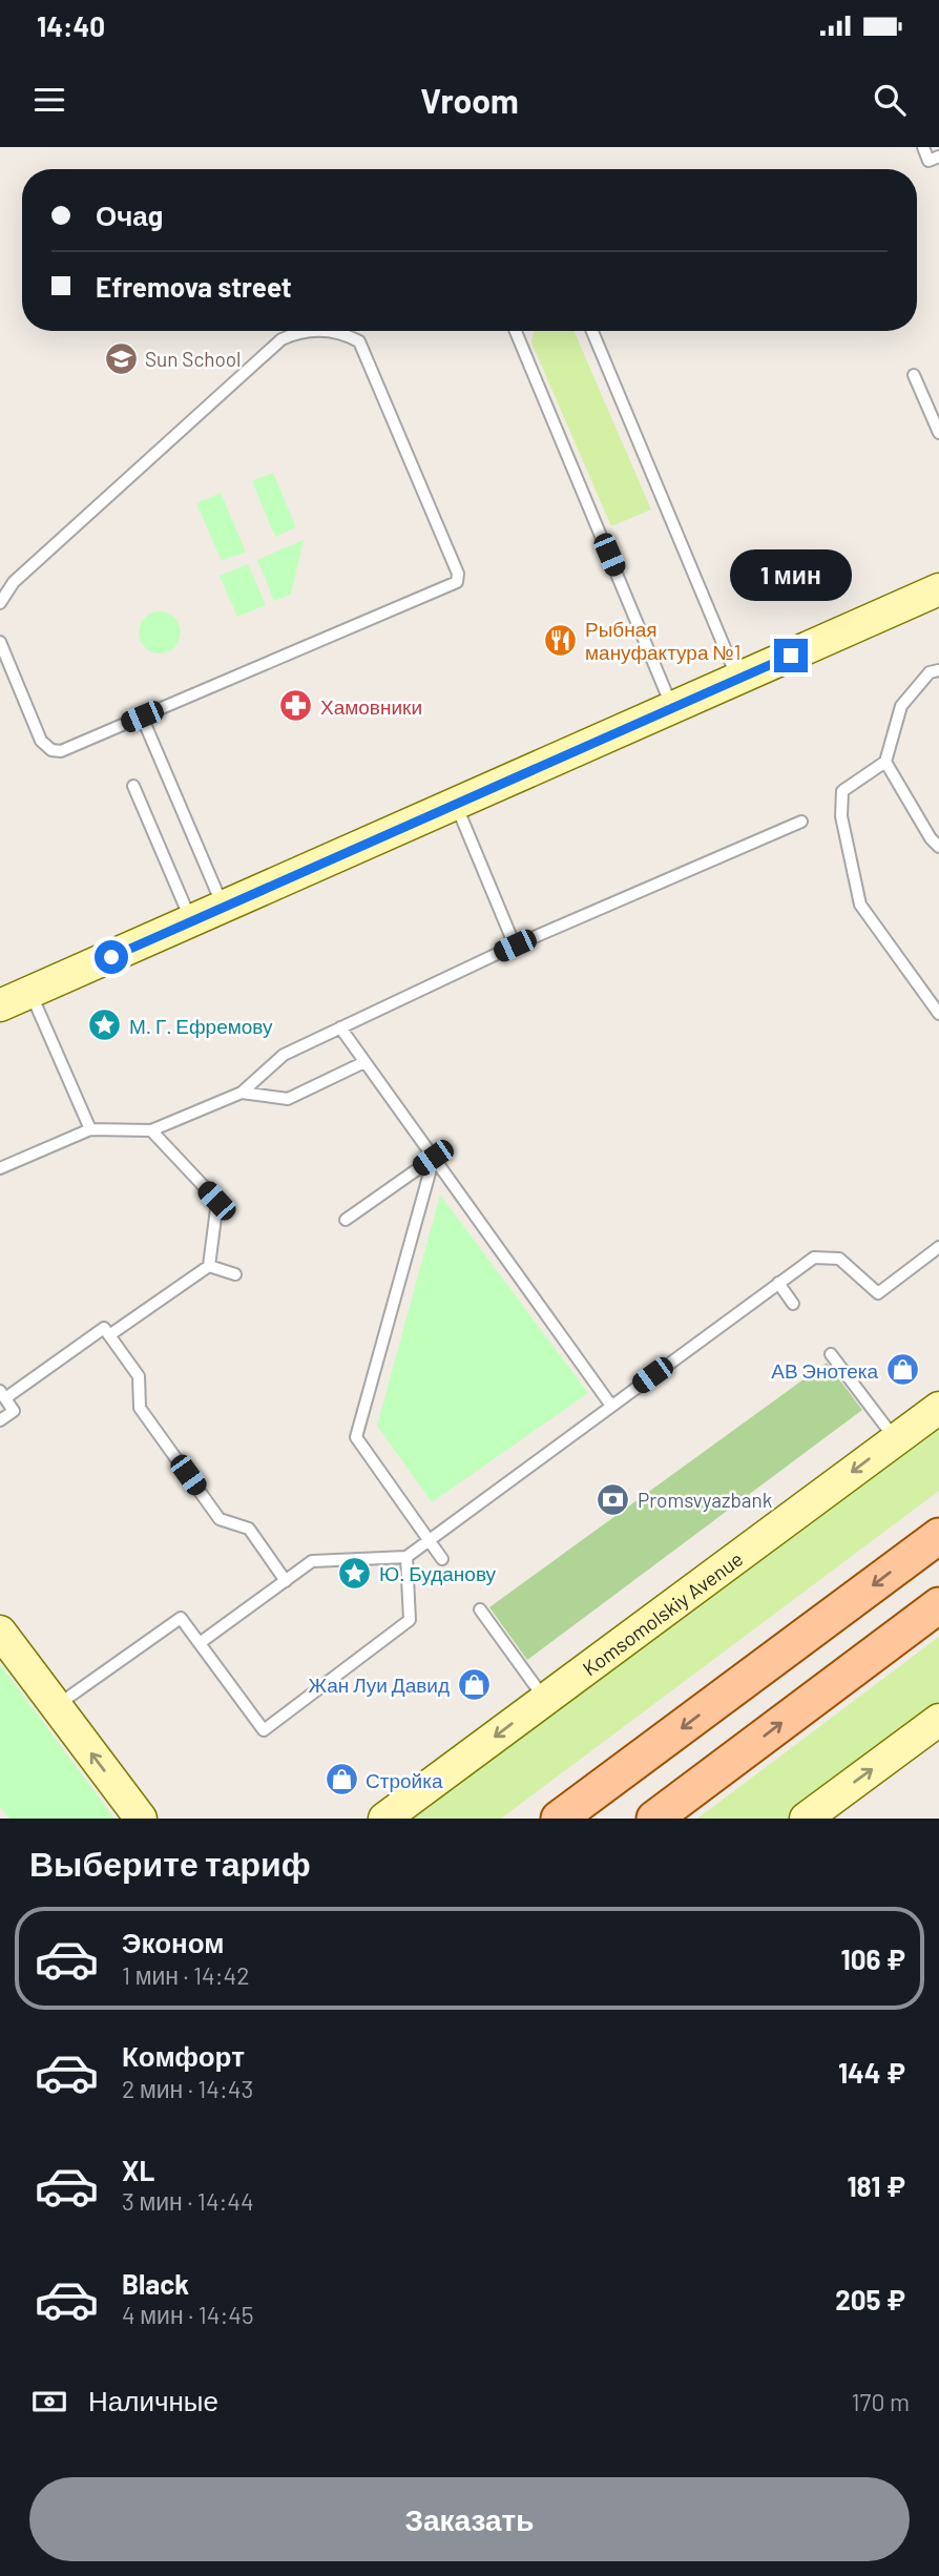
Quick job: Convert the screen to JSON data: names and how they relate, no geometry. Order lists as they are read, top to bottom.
{
  "streets": {
    "street": ["Komsomolskiy Avenue"]
  },
  "one_way": ["Komsomolskiy Avenue"],
  "places": {
    "school or university": ["Sun School"],
    "restaurant": ["Рыбная мануфактура №1"],
    "pharmacy": ["Хамовники"],
    "place": ["М. Г. Ефремову", "Ю. Буданову"],
    "shop": ["АВ Энотека", "Жан Луи Давид", "Стройка"],
    "bank": ["Promsvyazbank"]
  },
  "page": {
    "status": "14:40",
    "header": "Vroom",
    "banner": ["Очаg", "Efremova street"],
    "bubble": "1 мин",
    "heading": "Выберите тариф",
    "list": [
      {
        "name": "Эконом",
        "note": "1 мин · 14:42",
        "value": "106 ₽"
      },
      {
        "name": "Комфорт",
        "note": "2 мин · 14:43",
        "value": "144 ₽"
      },
      {
        "name": "XL",
        "note": "3 мин · 14:44",
        "value": "181 ₽"
      },
      {
        "name": "Black",
        "note": "4 мин · 14:45",
        "value": "205 ₽"
      }
    ],
    "pay": ["Наличные", "170 m"],
    "buttons": "Заказать"
  }
}
